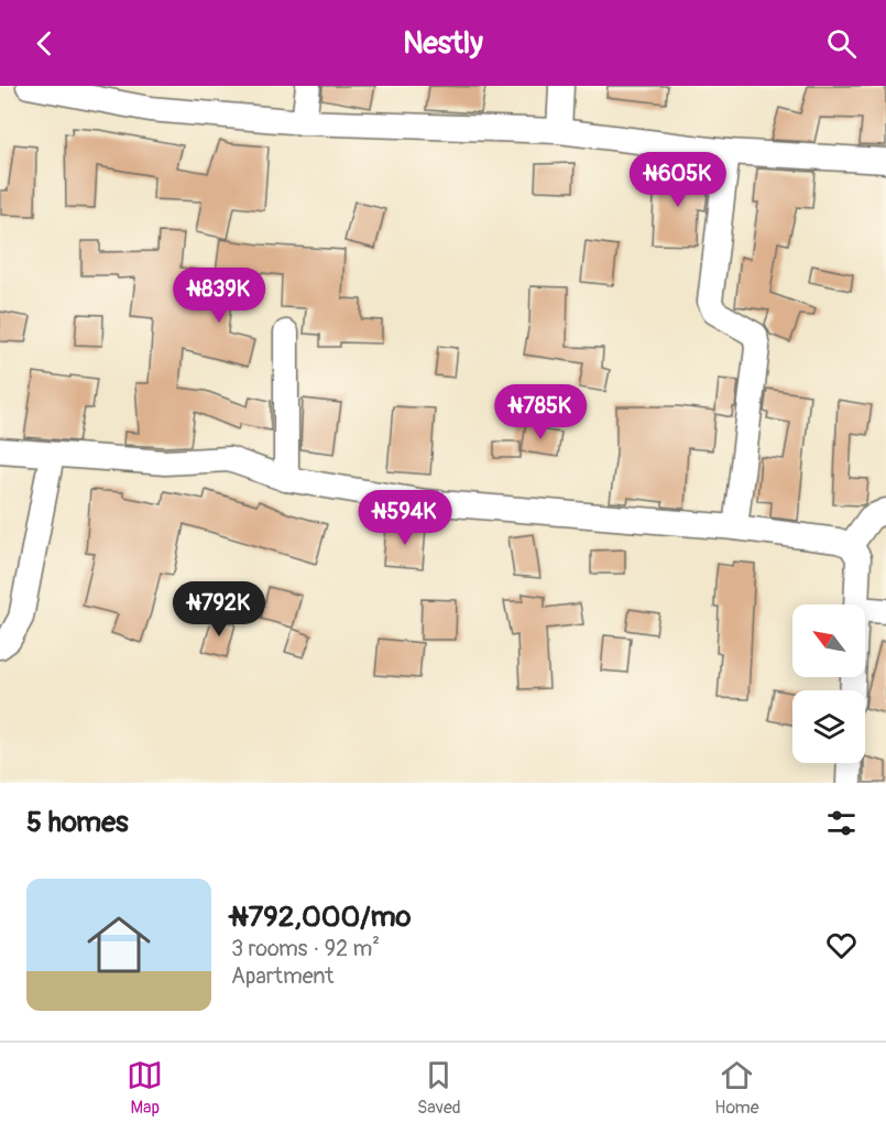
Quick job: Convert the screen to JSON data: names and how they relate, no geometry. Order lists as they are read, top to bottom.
{
  "north": "top left",
  "page": {
    "header": "Nestly",
    "price": [
      "₦605K",
      "₦839K",
      "₦785K",
      "₦594K",
      "₦792K"
    ],
    "heading": "5 homes",
    "list": [
      {
        "name": "₦792,000/mo",
        "note": "3 rooms · 92 m² · Apartment"
      }
    ],
    "tabs": ["Map", "Saved", "Home"]
  }
}
